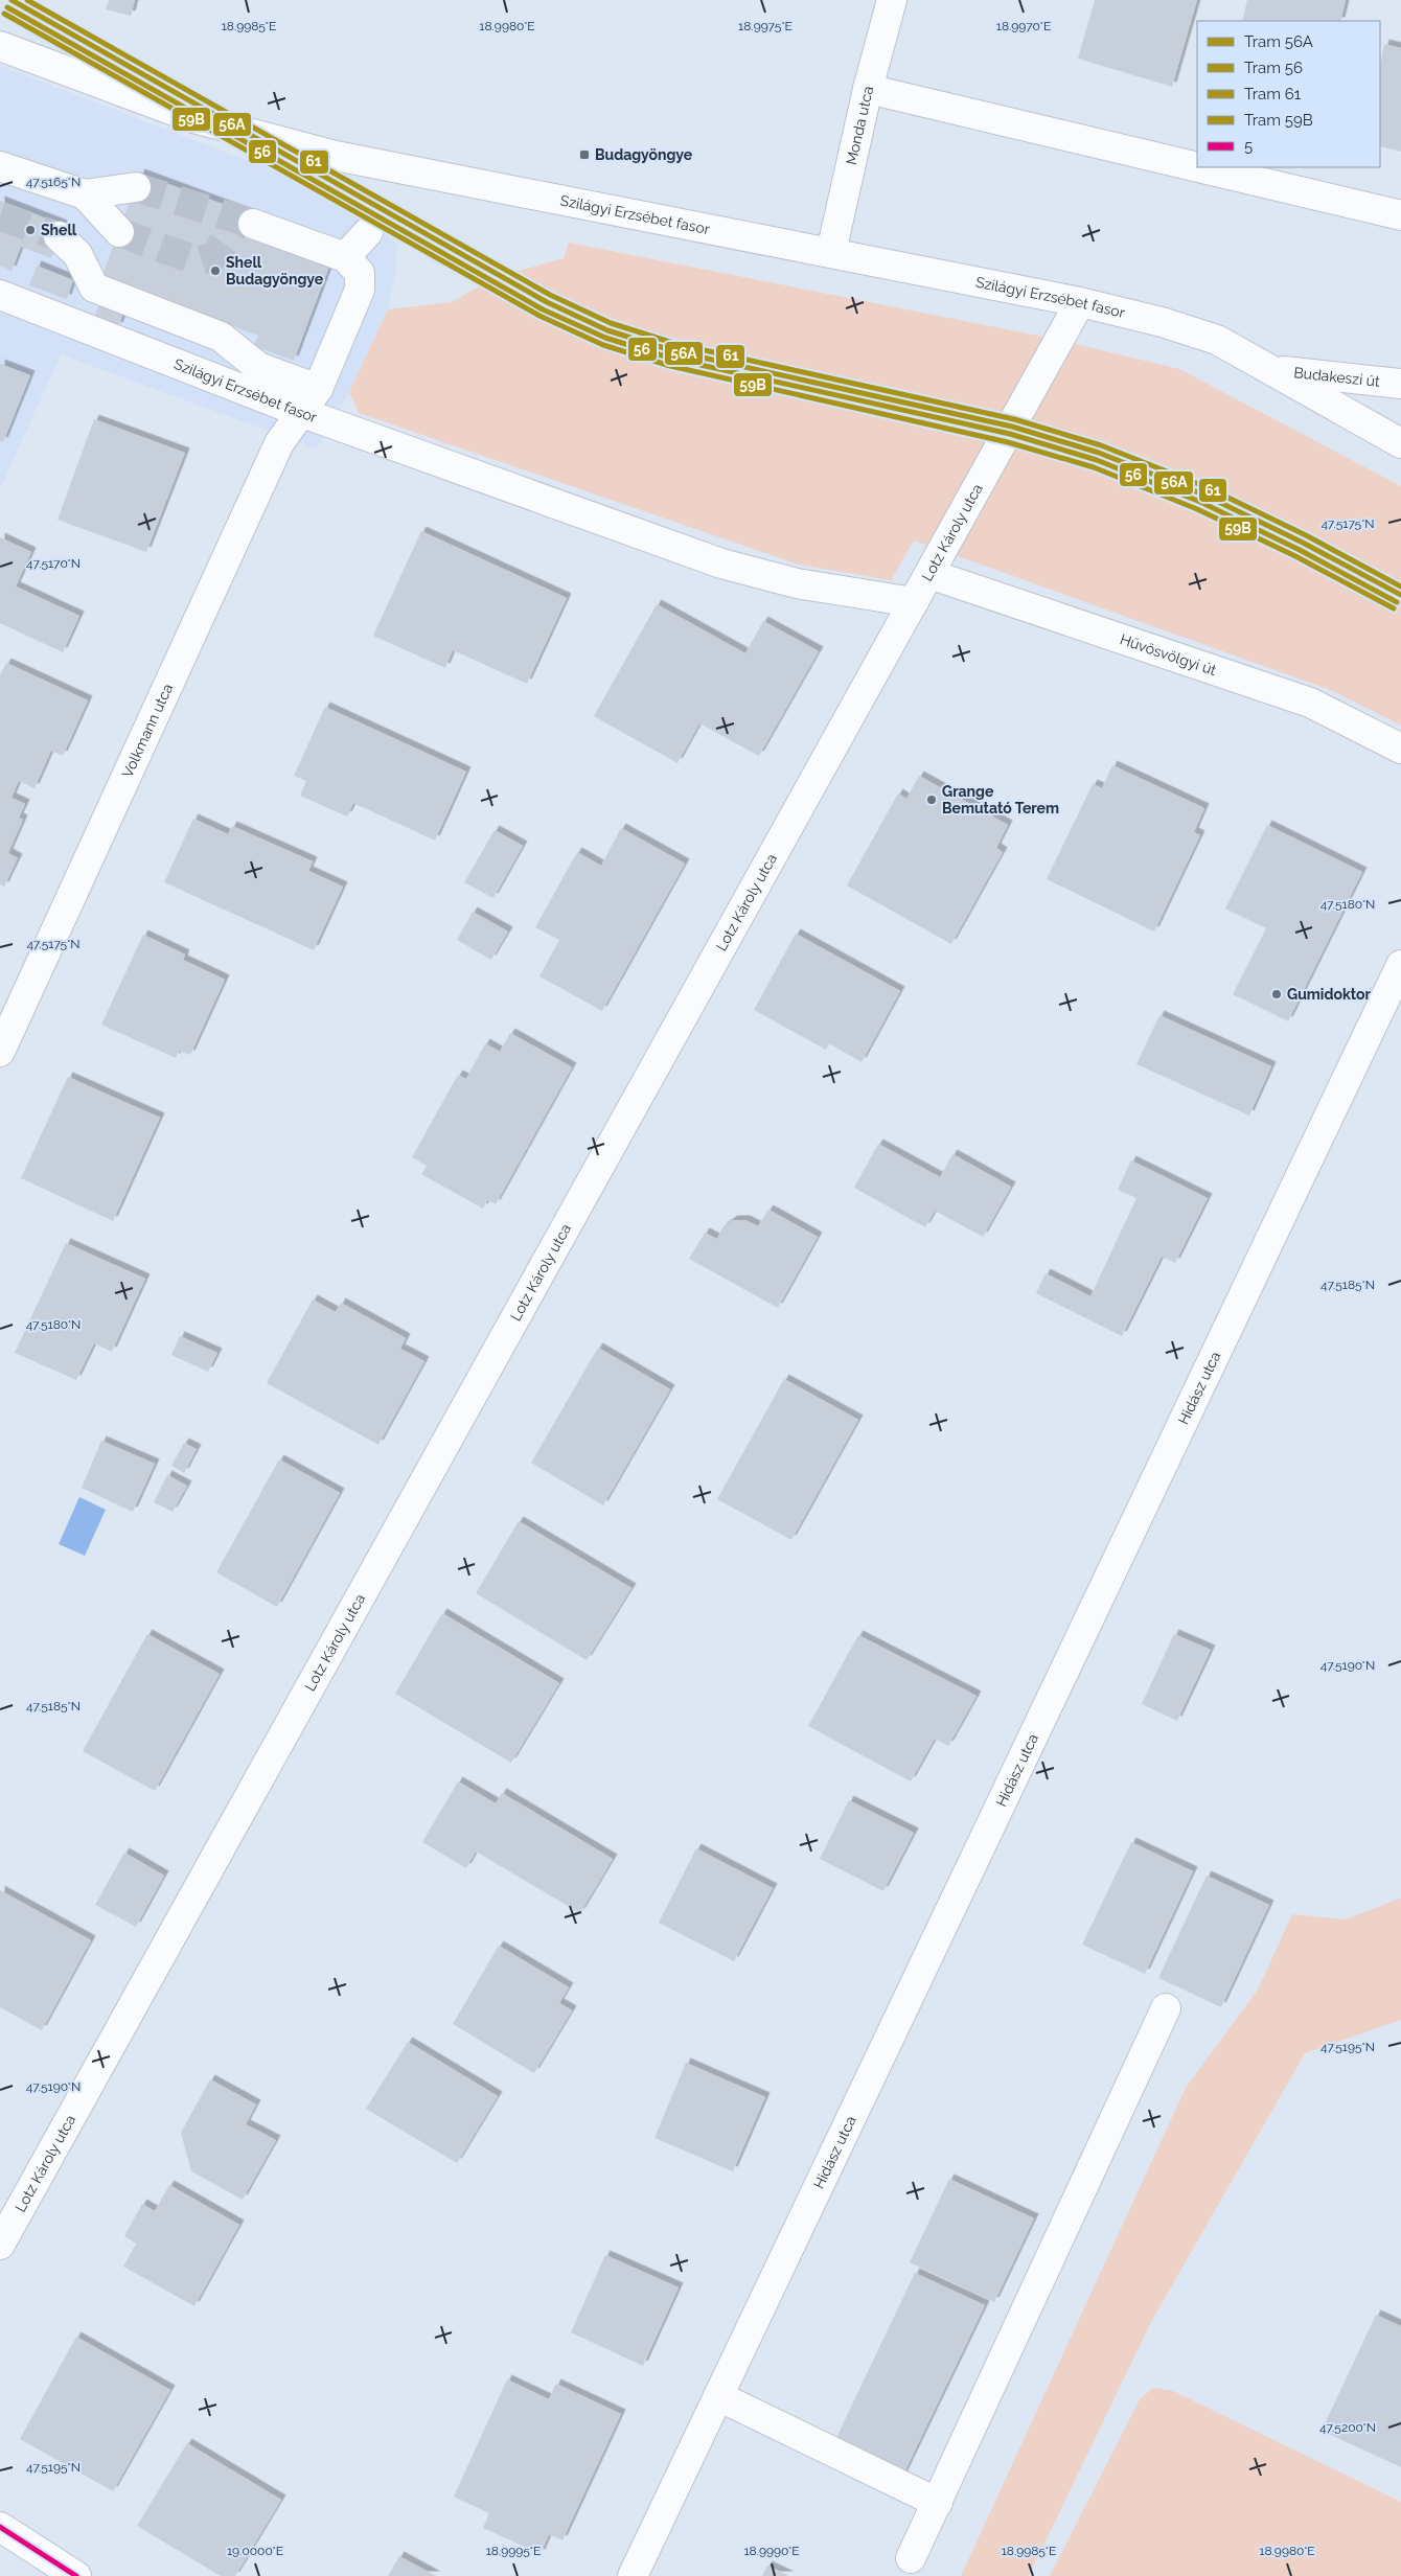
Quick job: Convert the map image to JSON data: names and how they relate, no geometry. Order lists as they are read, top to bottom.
{
  "streets": {
    "street": [
      "Monda utca",
      "Szilágyi Erzsébet fasor",
      "Budakeszi út",
      "Lotz Károly utca",
      "Hűvösvölgyi út",
      "Volkmann utca",
      "Hidász utca"
    ]
  },
  "crossings": [
    ["Monda utca", "Szilágyi Erzsébet fasor"],
    ["Szilágyi Erzsébet fasor", "Budakeszi út"],
    ["Szilágyi Erzsébet fasor", "Lotz Károly utca"],
    ["Szilágyi Erzsébet fasor", "Volkmann utca"],
    ["Lotz Károly utca", "Hűvösvölgyi út"]
  ],
  "places": {
    "transit": ["Budagyöngye"],
    "other": [
      "Shell",
      "Shell Budagyöngye",
      "Grange Bemutató Terem",
      "Gumidoktor"
    ]
  },
  "lines": [
    "tram line 56A",
    "tram line 61",
    "tram line 56",
    "tram line 59B",
    "transit line 5"
  ],
  "legend": [
    "Tram 56A",
    "Tram 56",
    "Tram 61",
    "Tram 59B",
    "5"
  ],
  "coordinates": [
    "18.9985°E",
    "18.9980°E",
    "18.9975°E",
    "18.9970°E",
    "47.5165°N",
    "47.5175°N",
    "47.5170°N",
    "47.5180°N",
    "47.5185°N",
    "47.5190°N",
    "47.5195°N",
    "47.5200°N",
    "19.0000°E",
    "18.9995°E",
    "18.9990°E"
  ]
}
